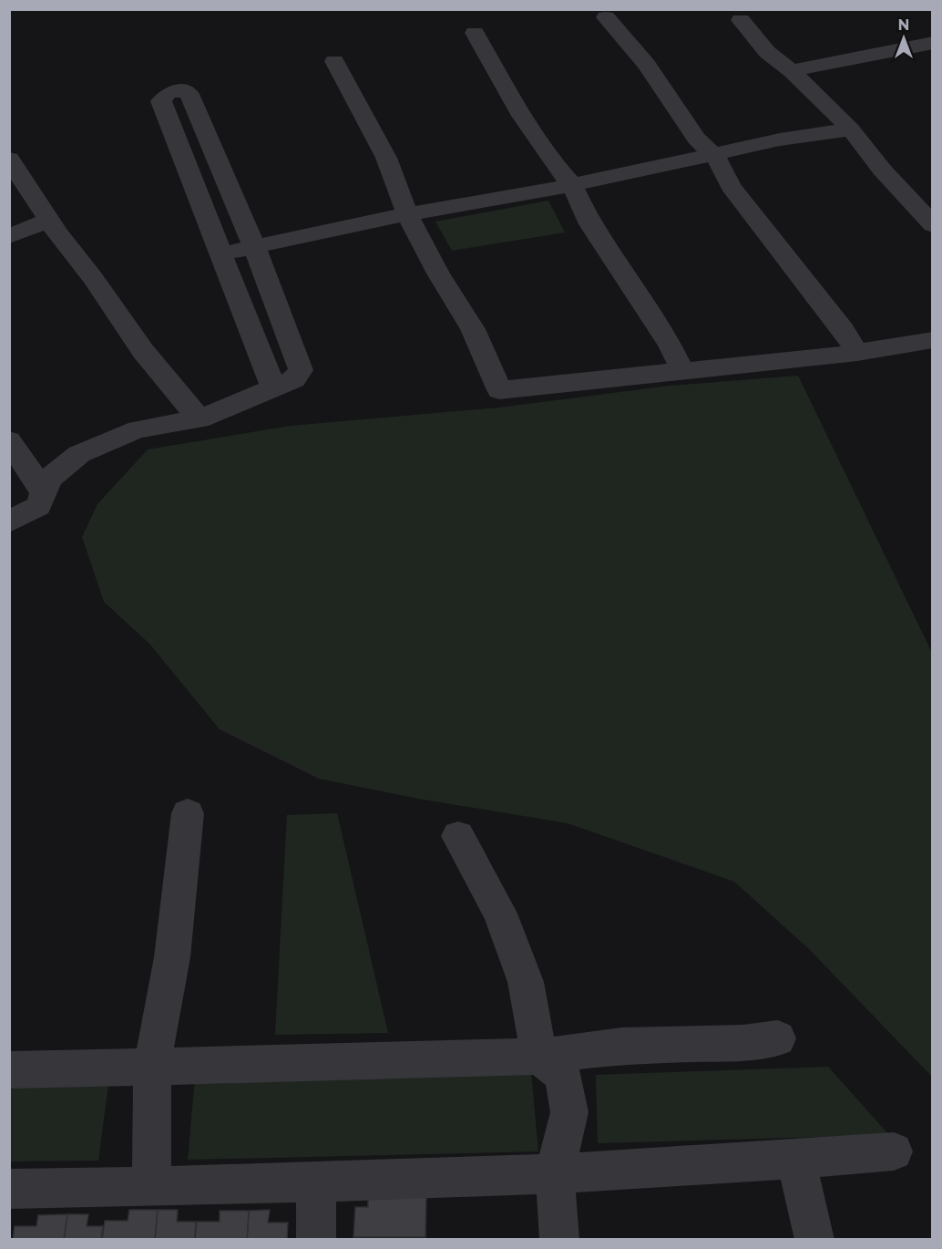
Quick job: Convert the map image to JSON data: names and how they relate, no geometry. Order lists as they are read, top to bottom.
{
  "north": "top"
}
